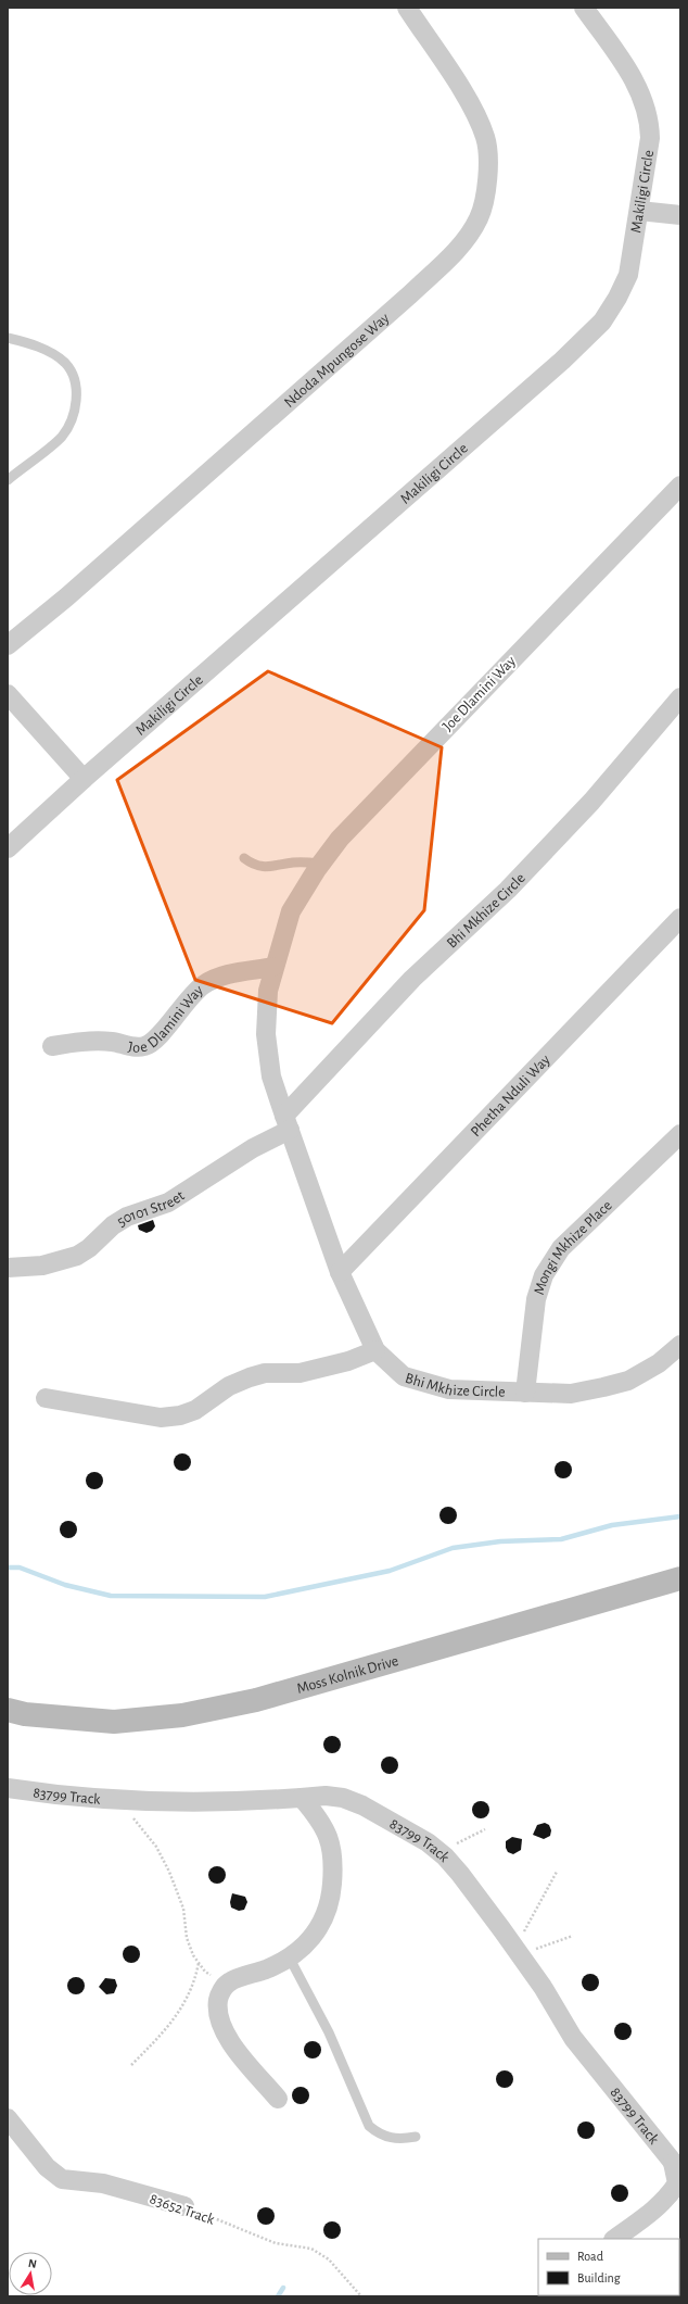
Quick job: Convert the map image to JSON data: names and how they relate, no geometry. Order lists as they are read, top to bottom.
{
  "streets": {
    "main road": ["Moss Kolnik Drive"],
    "street": [
      "Makiligi Circle",
      "Ndoda Mpungose Way",
      "Joe Dlamini Way",
      "Bhi Mkhize Circle",
      "Phetha Nduli Way",
      "50101 Street",
      "Mongi Mkhize Place",
      "83799 Track",
      "83652 Track"
    ]
  },
  "crossings": [
    ["Joe Dlamini Way", "Bhi Mkhize Circle"],
    ["Bhi Mkhize Circle", "Phetha Nduli Way"],
    ["Bhi Mkhize Circle", "50101 Street"],
    ["Bhi Mkhize Circle", "Mongi Mkhize Place"]
  ],
  "legend": ["Road", "Building"],
  "north": "top"
}
